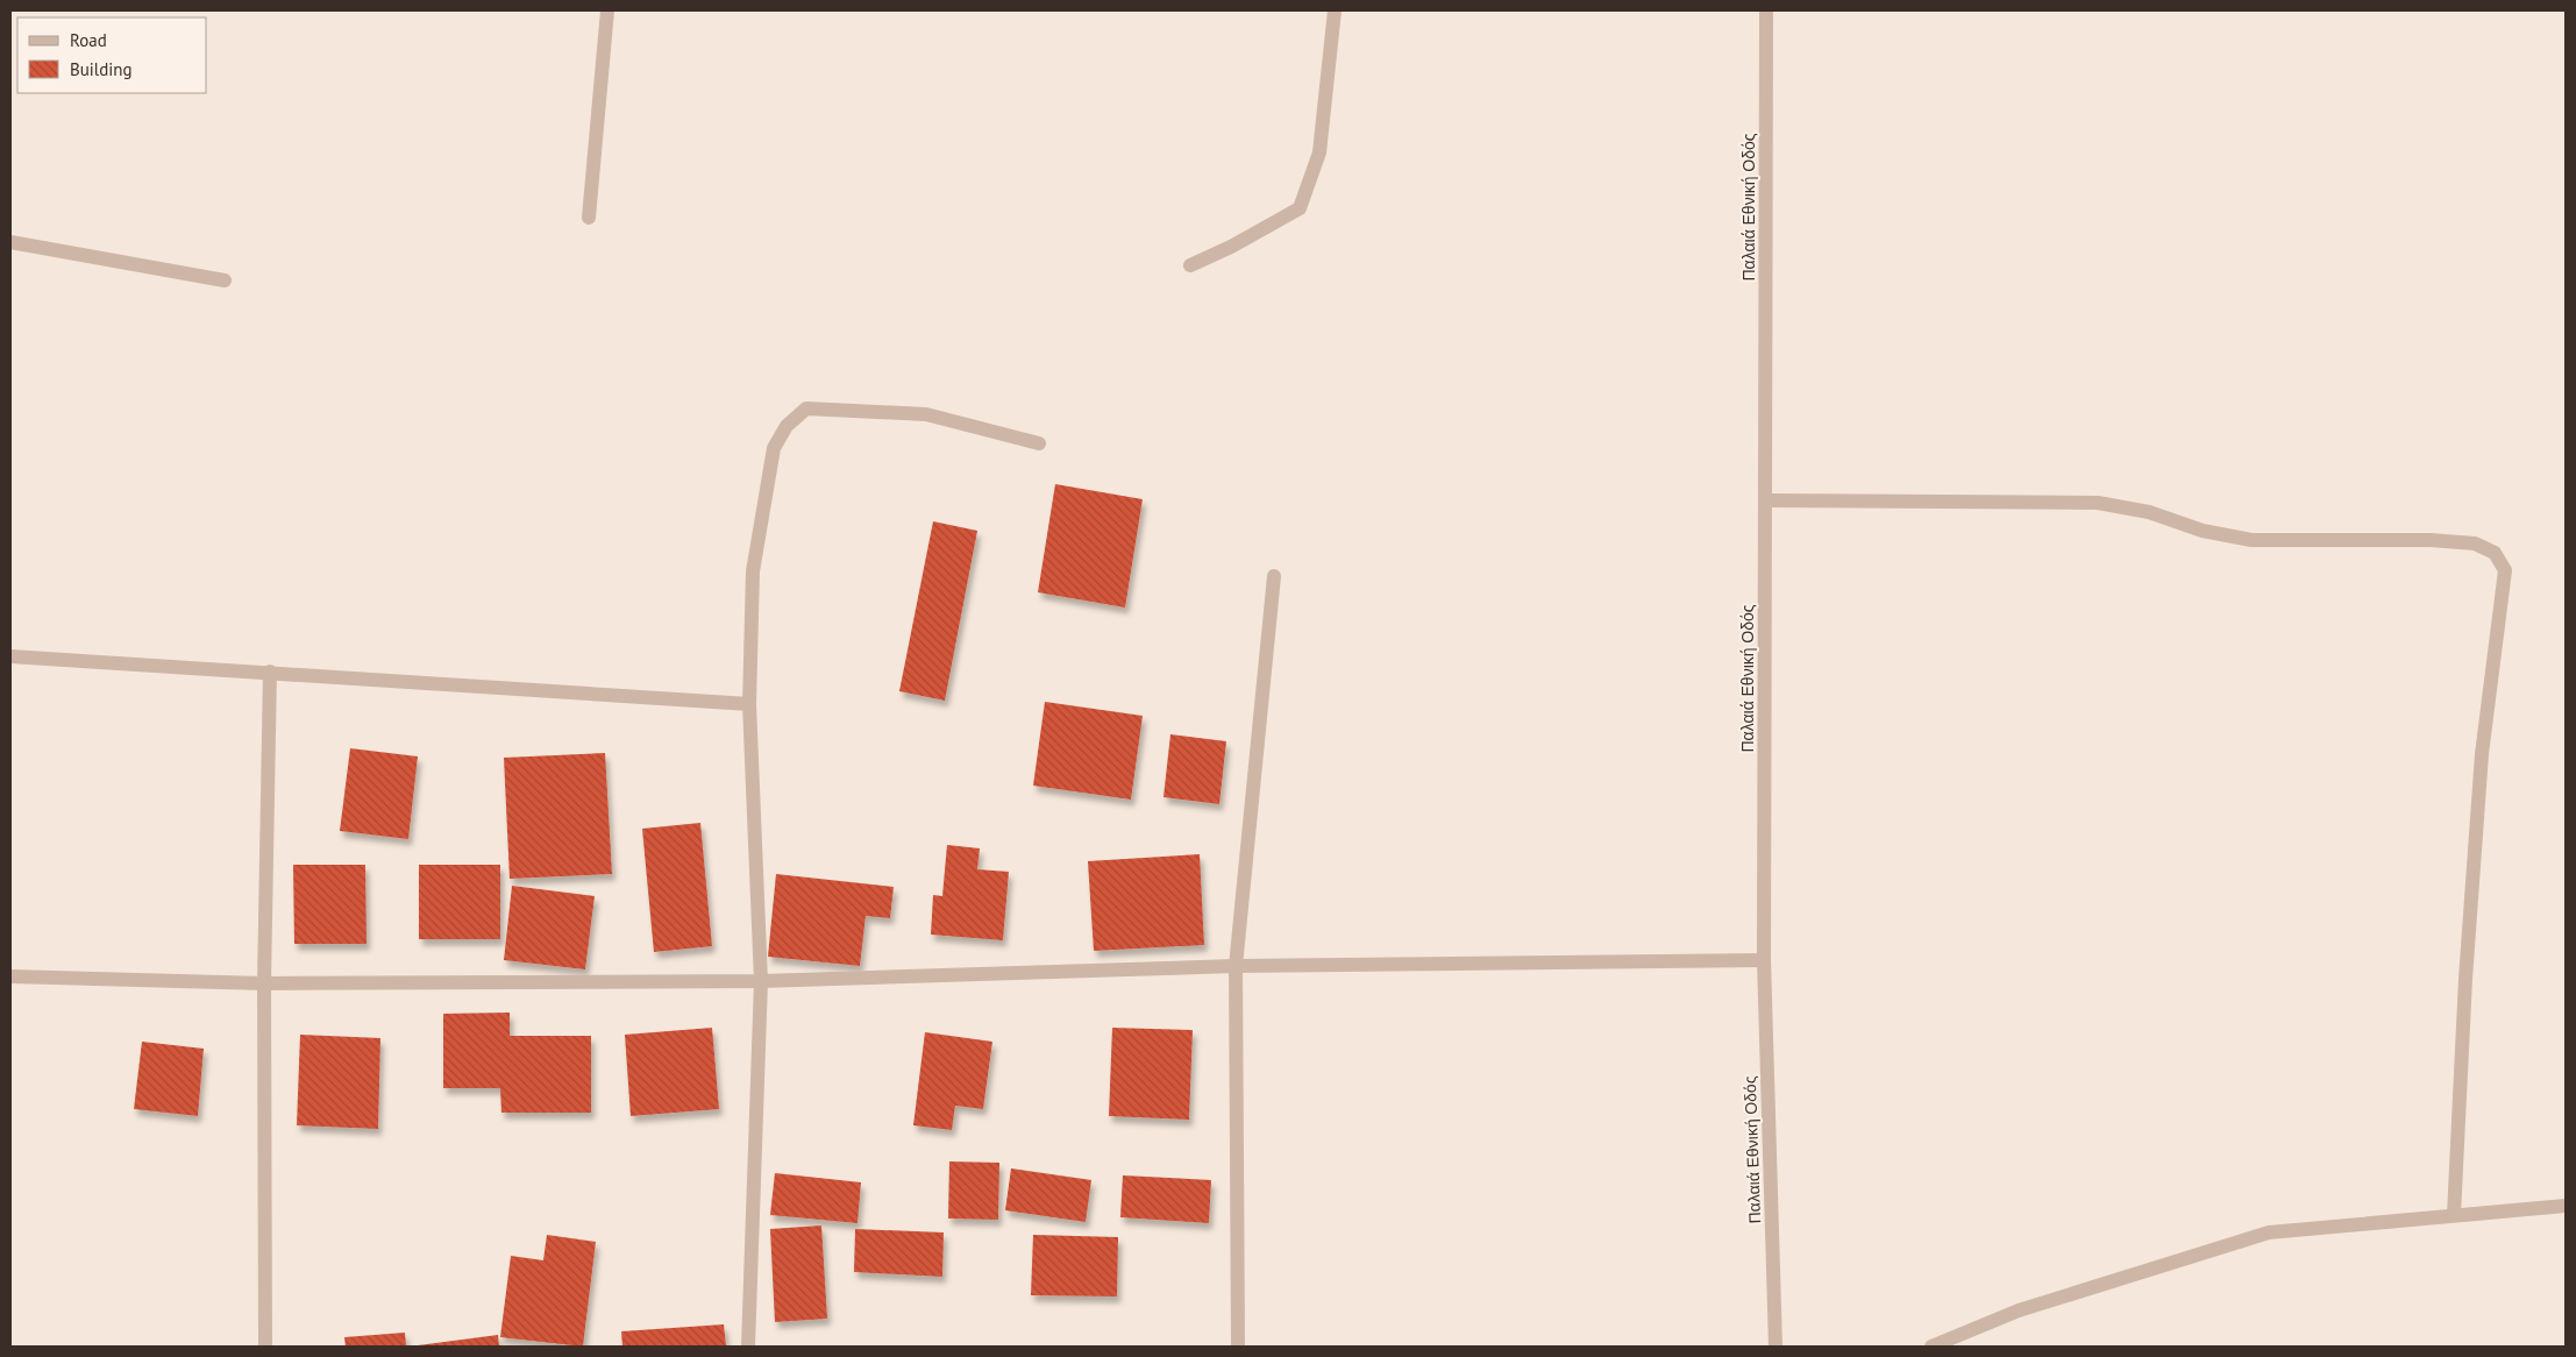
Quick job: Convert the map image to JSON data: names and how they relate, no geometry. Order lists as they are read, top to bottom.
{
  "streets": {
    "street": ["Παλαιά Εθνική Οδός"]
  },
  "legend": ["Road", "Building"]
}
